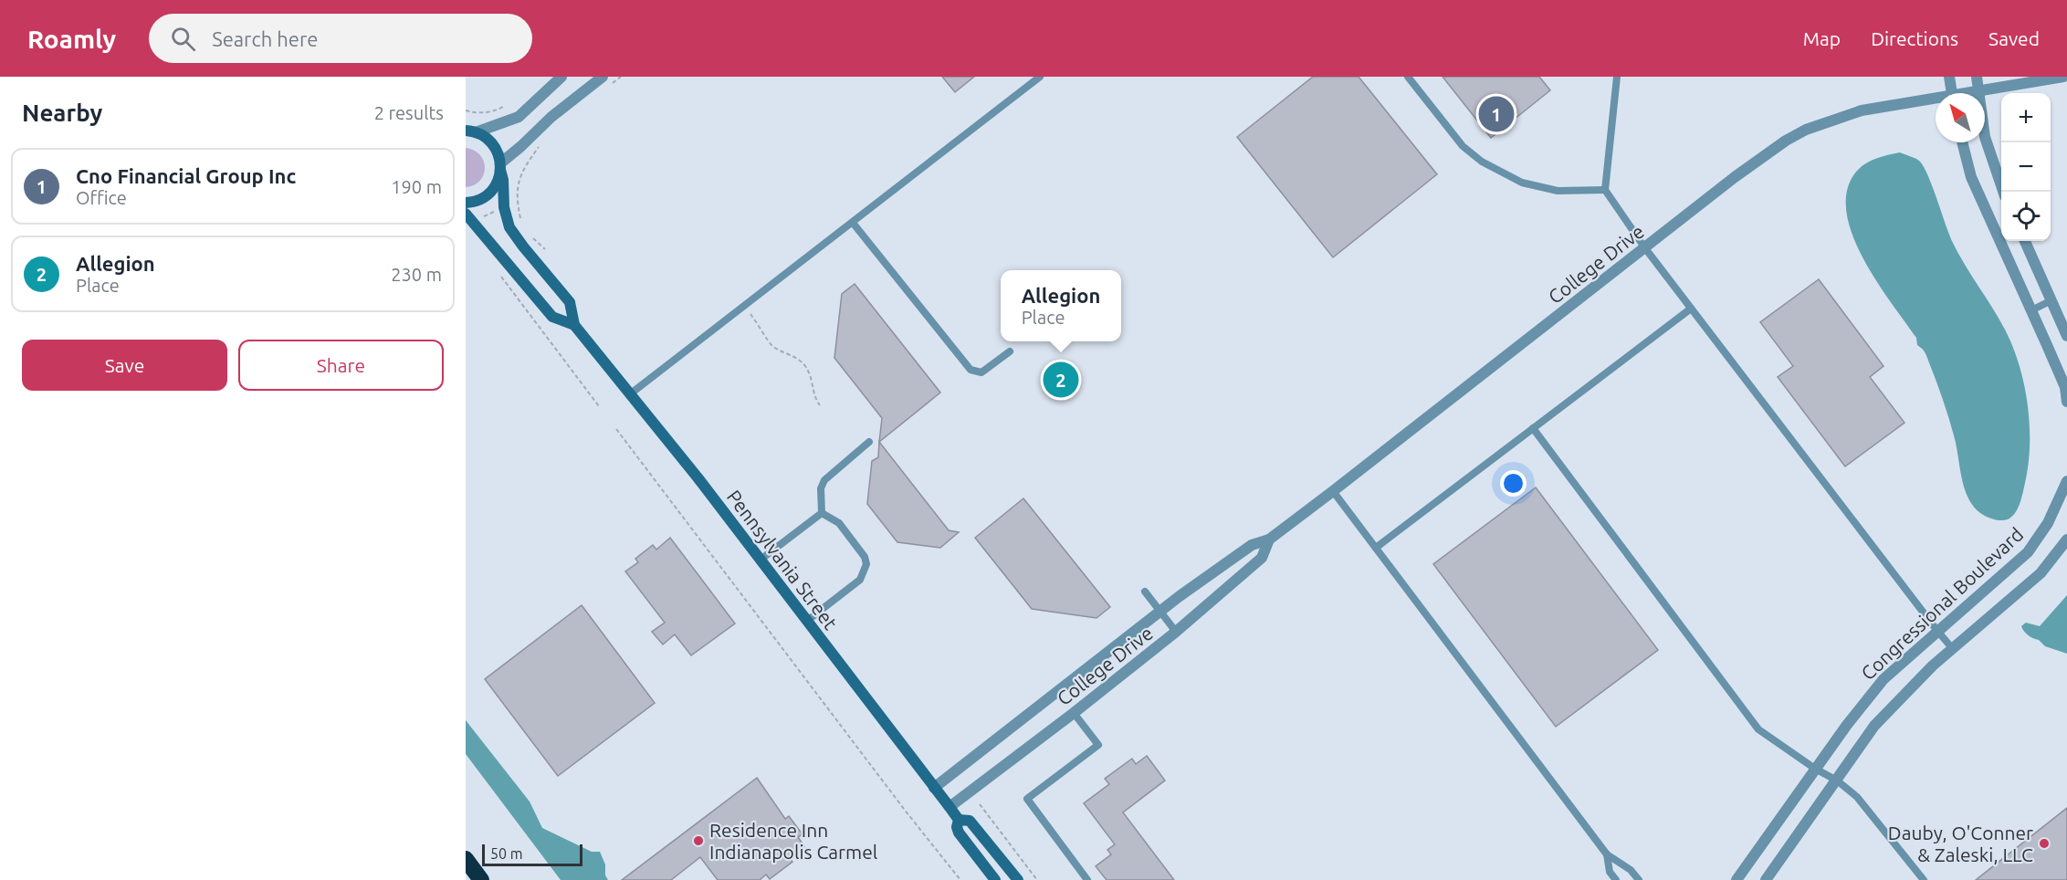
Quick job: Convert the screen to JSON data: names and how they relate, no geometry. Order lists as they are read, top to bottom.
{
  "streets": {
    "main road": ["Pennsylvania Street"],
    "street": ["College Drive", "Congressional Boulevard"]
  },
  "crossings": [
    ["College Drive", "Pennsylvania Street"]
  ],
  "places": ["Residence Inn Indianapolis Carmel", "Dauby, O'Conner & Zaleski, LLC"],
  "scale_bar": "50 m",
  "north": "top left",
  "page": {
    "header": "Roamly",
    "search": "Search here",
    "nav": ["Map", "Directions", "Saved"],
    "heading": ["Nearby", "2 results"],
    "map_buttons": ["+", "−"],
    "pins": ["1", "2"],
    "list": [
      {
        "mark": "1",
        "name": "Cno Financial Group Inc",
        "note": "Office",
        "value": "190 m"
      },
      {
        "mark": "2",
        "name": "Allegion",
        "note": "Place",
        "value": "230 m"
      }
    ],
    "popup": ["Allegion", "Place"],
    "buttons": ["Save", "Share"],
    "scale": "50 m"
  }
}
